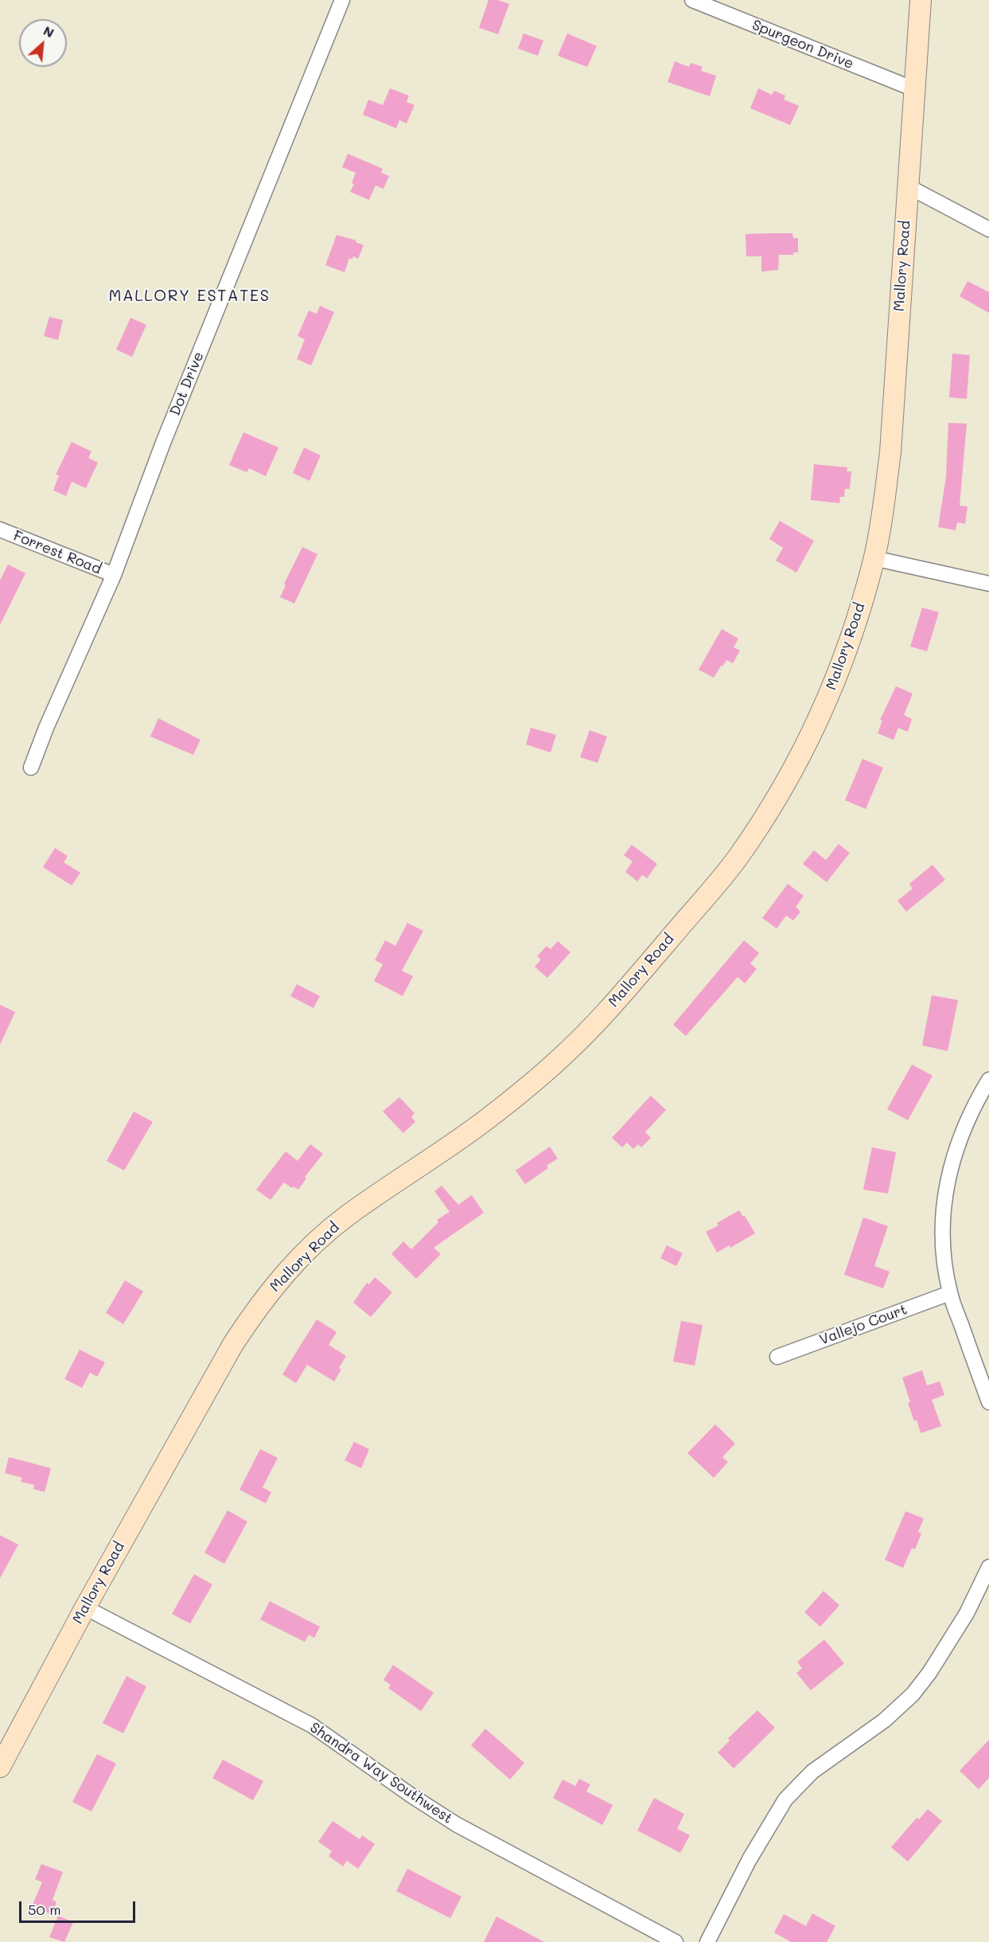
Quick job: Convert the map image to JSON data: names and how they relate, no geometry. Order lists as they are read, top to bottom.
{
  "streets": {
    "street": [
      "Spurgeon Drive",
      "Mallory Road",
      "Dot Drive",
      "Forrest Road",
      "Vallejo Court",
      "Shandra Way Southwest"
    ]
  },
  "crossings": [
    ["Spurgeon Drive", "Mallory Road"],
    ["Mallory Road", "Shandra Way Southwest"],
    ["Dot Drive", "Forrest Road"]
  ],
  "districts": ["MALLORY ESTATES"],
  "scale_bar": "50 m",
  "north": "top right"
}
